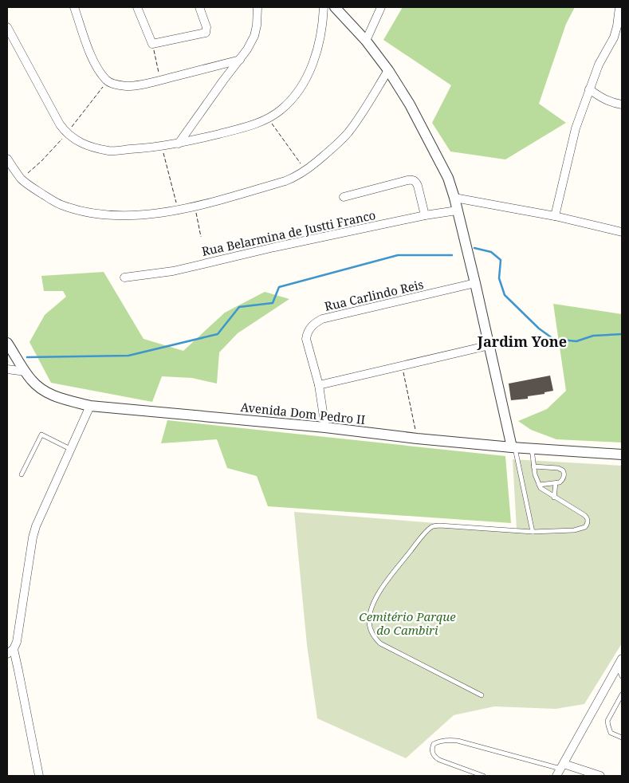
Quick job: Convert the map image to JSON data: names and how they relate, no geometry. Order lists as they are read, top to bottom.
{
  "streets": {
    "street": ["Rua Belarmina de Justti Franco", "Rua Carlindo Reis", "Avenida Dom Pedro II"]
  },
  "crossings": [
    ["Rua Carlindo Reis", "Avenida Dom Pedro II"]
  ],
  "districts": ["Jardim Yone"],
  "parks": ["Cemitério Parque do Cambiri"]
}
